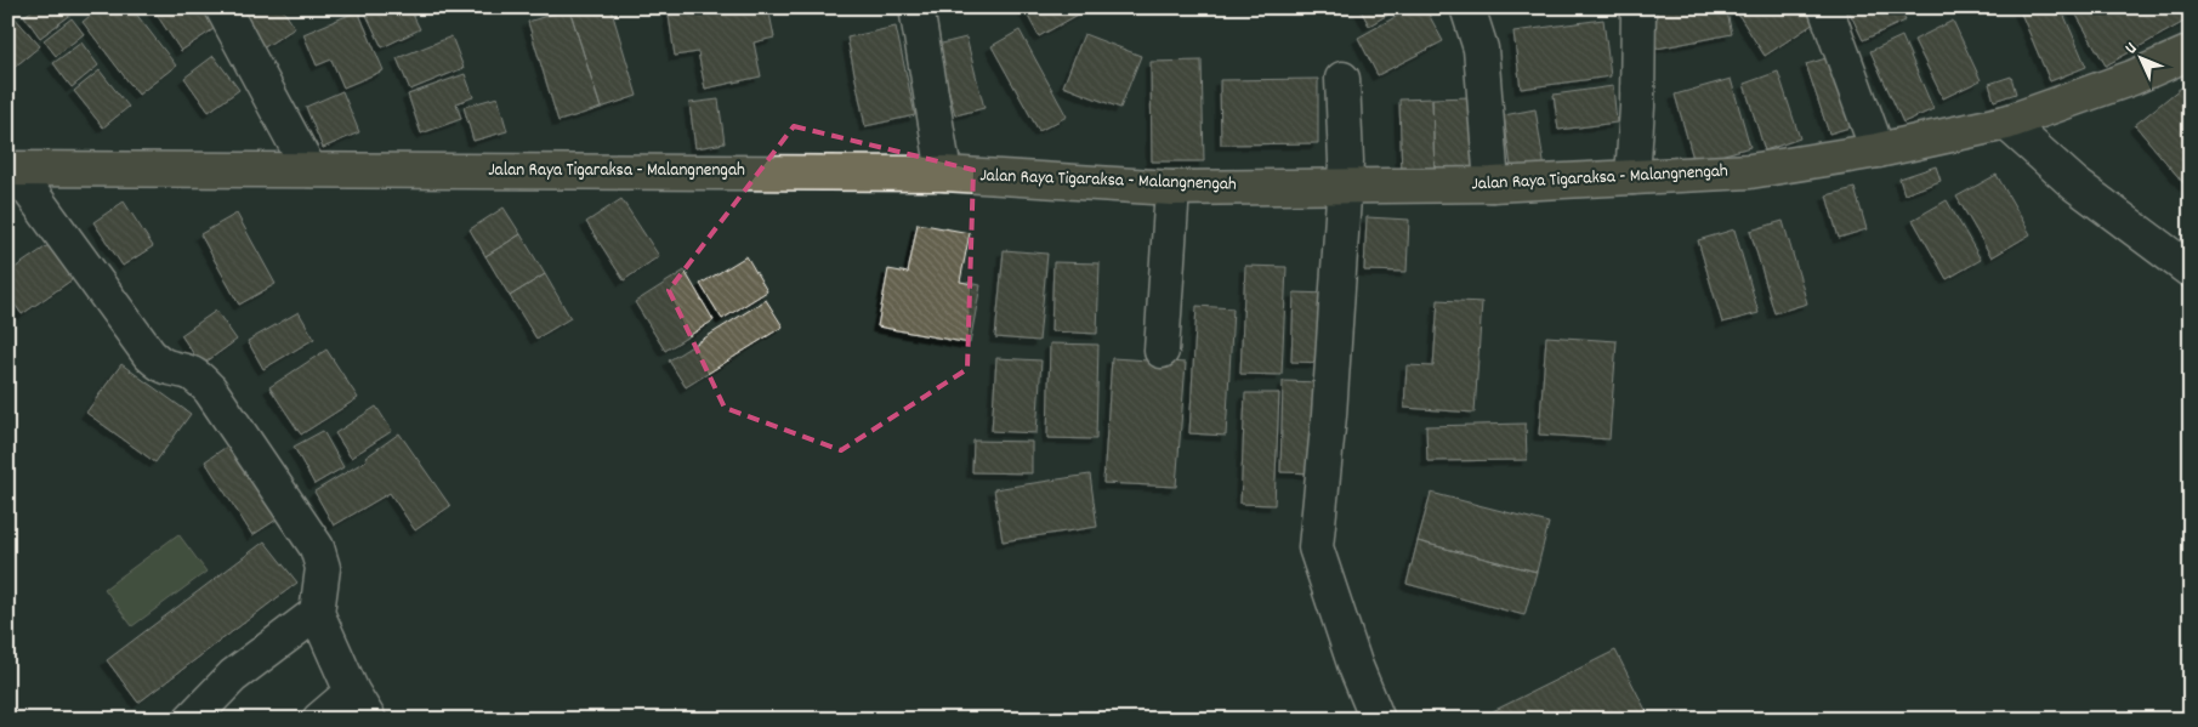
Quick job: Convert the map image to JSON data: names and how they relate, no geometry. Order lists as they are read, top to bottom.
{
  "streets": {
    "main road": ["Jalan Raya Tigaraksa - Malangnengah"]
  },
  "north": "top left"
}
